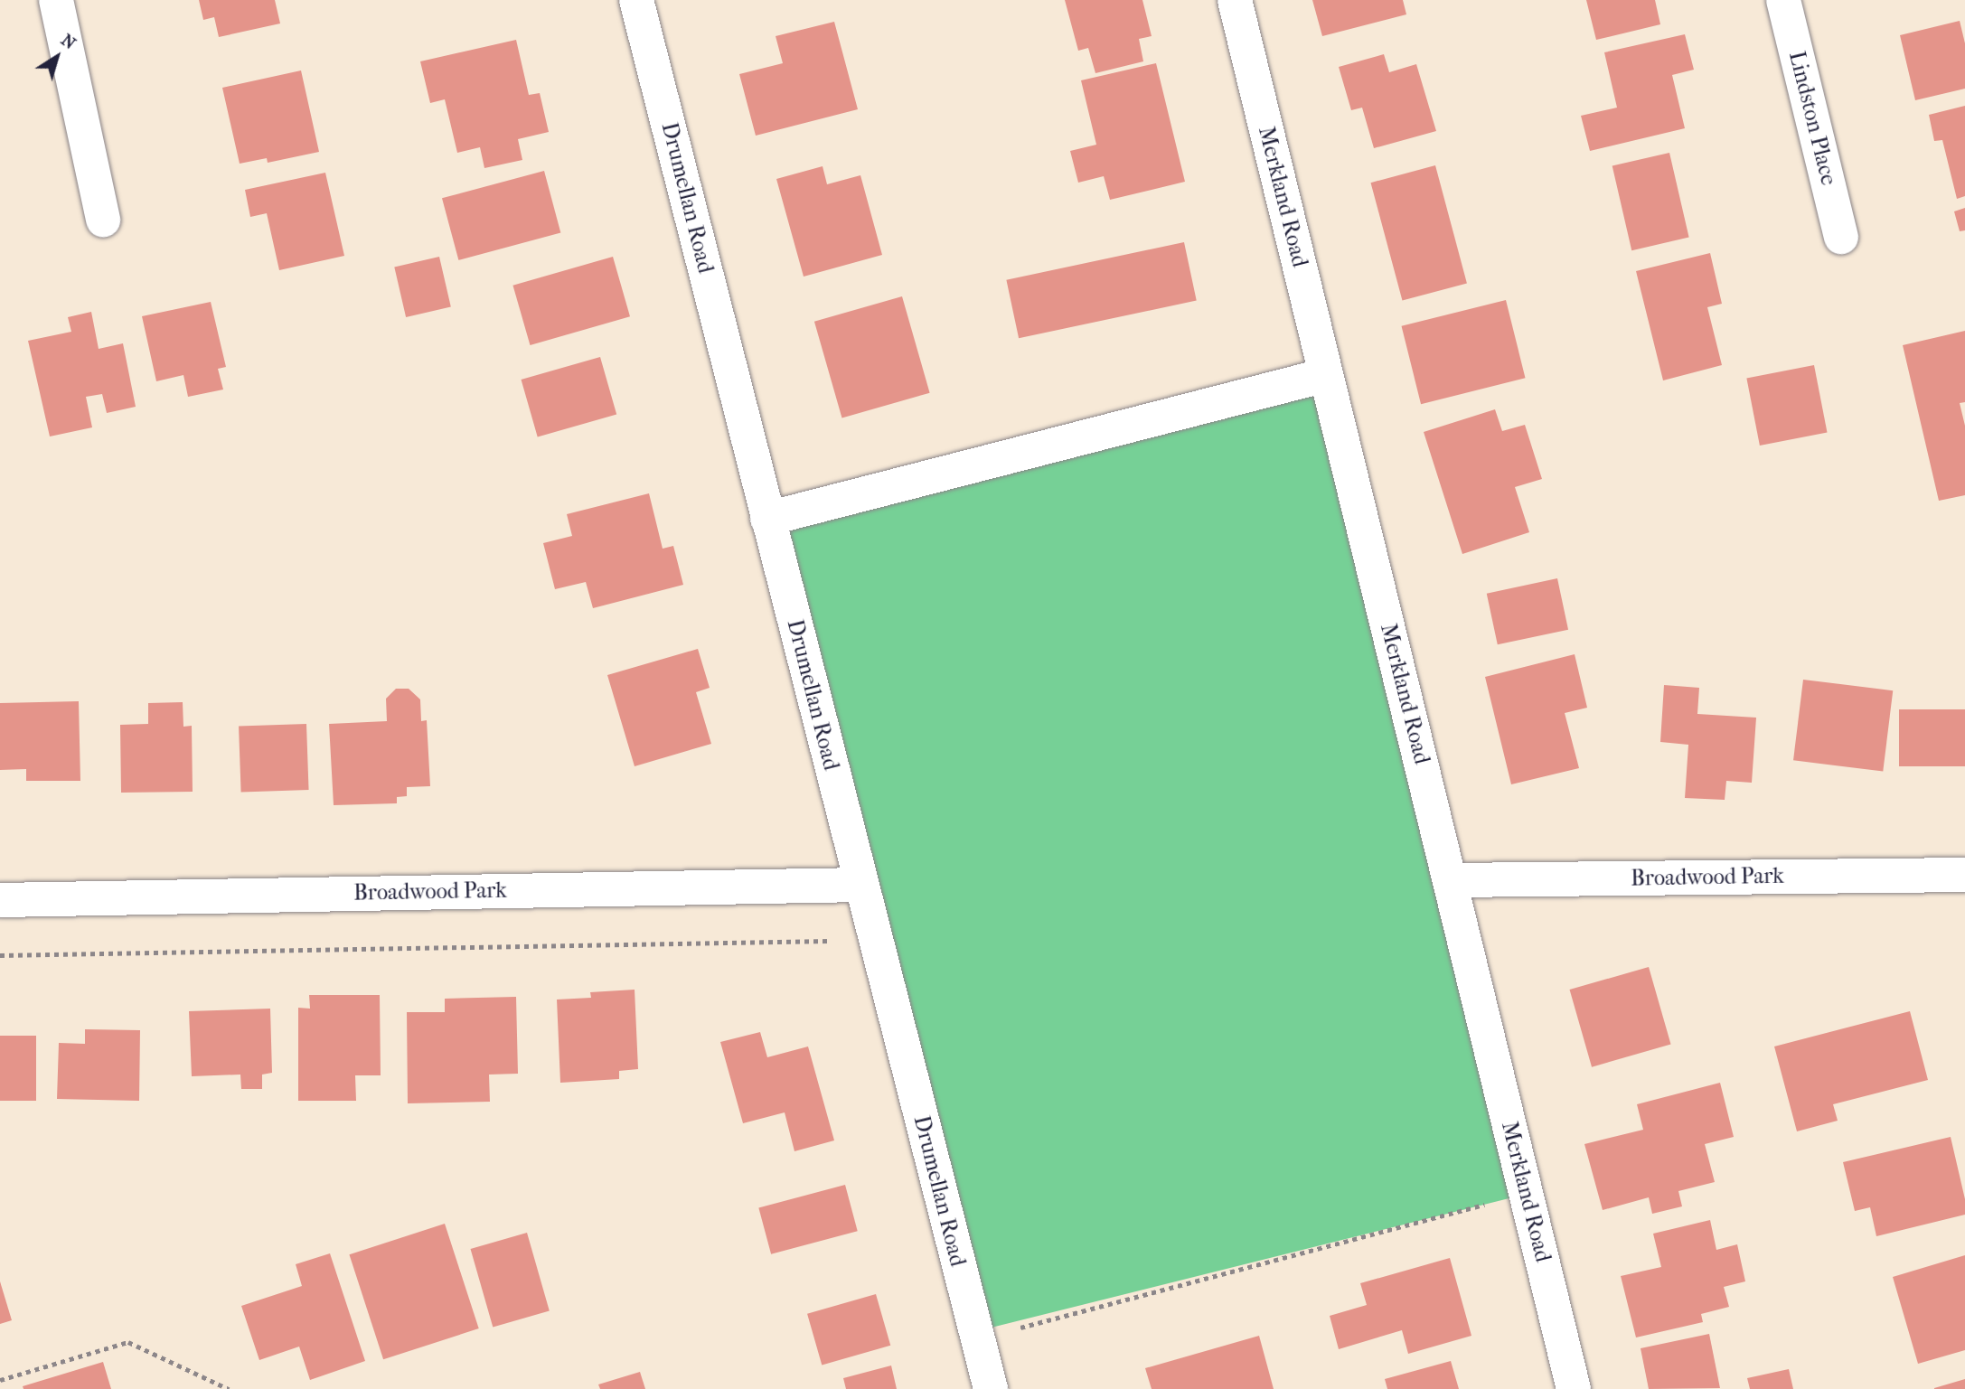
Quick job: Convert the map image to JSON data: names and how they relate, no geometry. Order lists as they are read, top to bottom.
{
  "streets": {
    "street": [
      "Lindston Place",
      "Merkland Road",
      "Drumellan Road",
      "Broadwood Park"
    ]
  },
  "crossings": [
    ["Merkland Road", "Broadwood Park"],
    ["Drumellan Road", "Broadwood Park"]
  ],
  "north": "top right"
}
